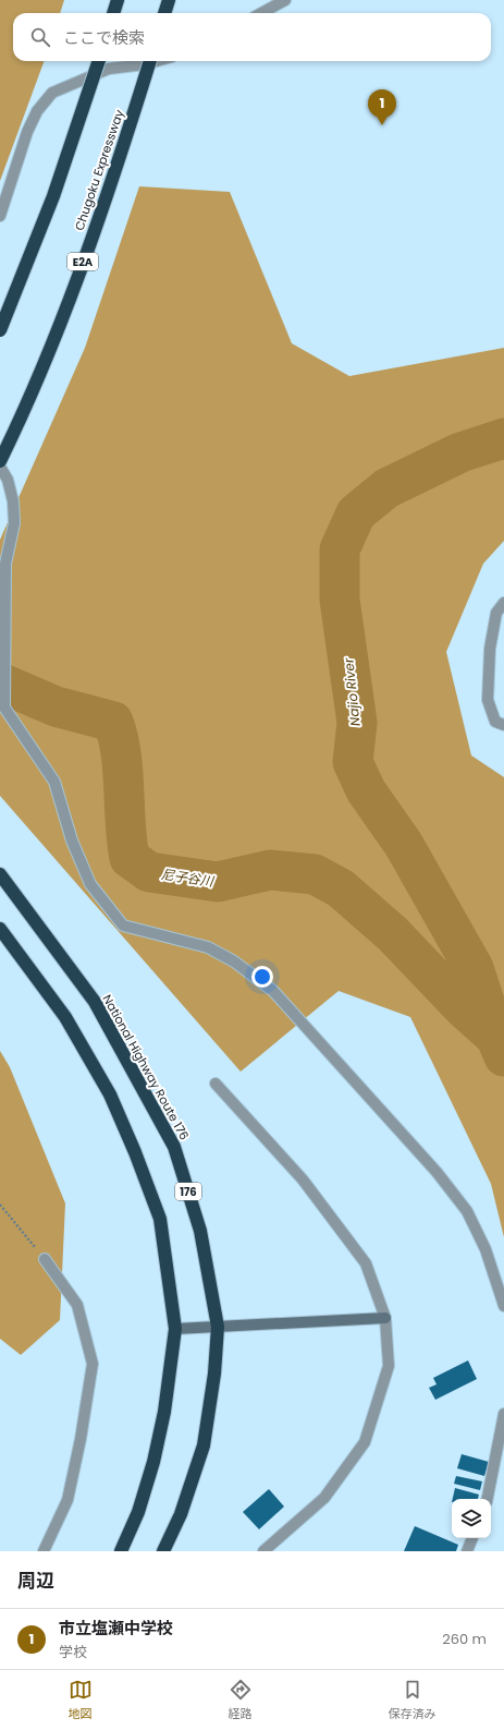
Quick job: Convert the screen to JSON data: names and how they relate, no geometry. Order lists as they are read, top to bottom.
{
  "streets": {
    "highway": [
      "Chugoku Expressway",
      "E2A",
      "National Highway Route 176",
      "176"
    ]
  },
  "water": ["Najio River", "尼子谷川"],
  "page": {
    "search": "ここで検索",
    "pins": "1",
    "heading": "周辺",
    "list": [
      {
        "mark": "1",
        "name": "市立塩瀬中学校",
        "note": "学校",
        "value": "260 m"
      }
    ],
    "nav": ["地図", "経路", "保存済み"]
  }
}
